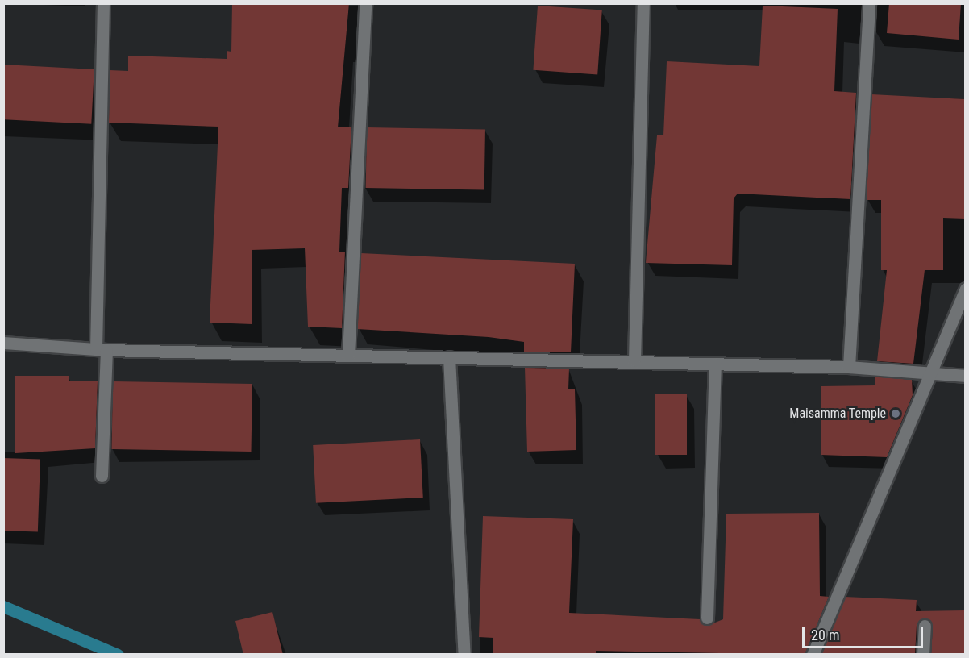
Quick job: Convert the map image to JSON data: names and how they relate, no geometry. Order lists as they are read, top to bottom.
{
  "places": ["Maisamma Temple"],
  "scale_bar": "20 m"
}
